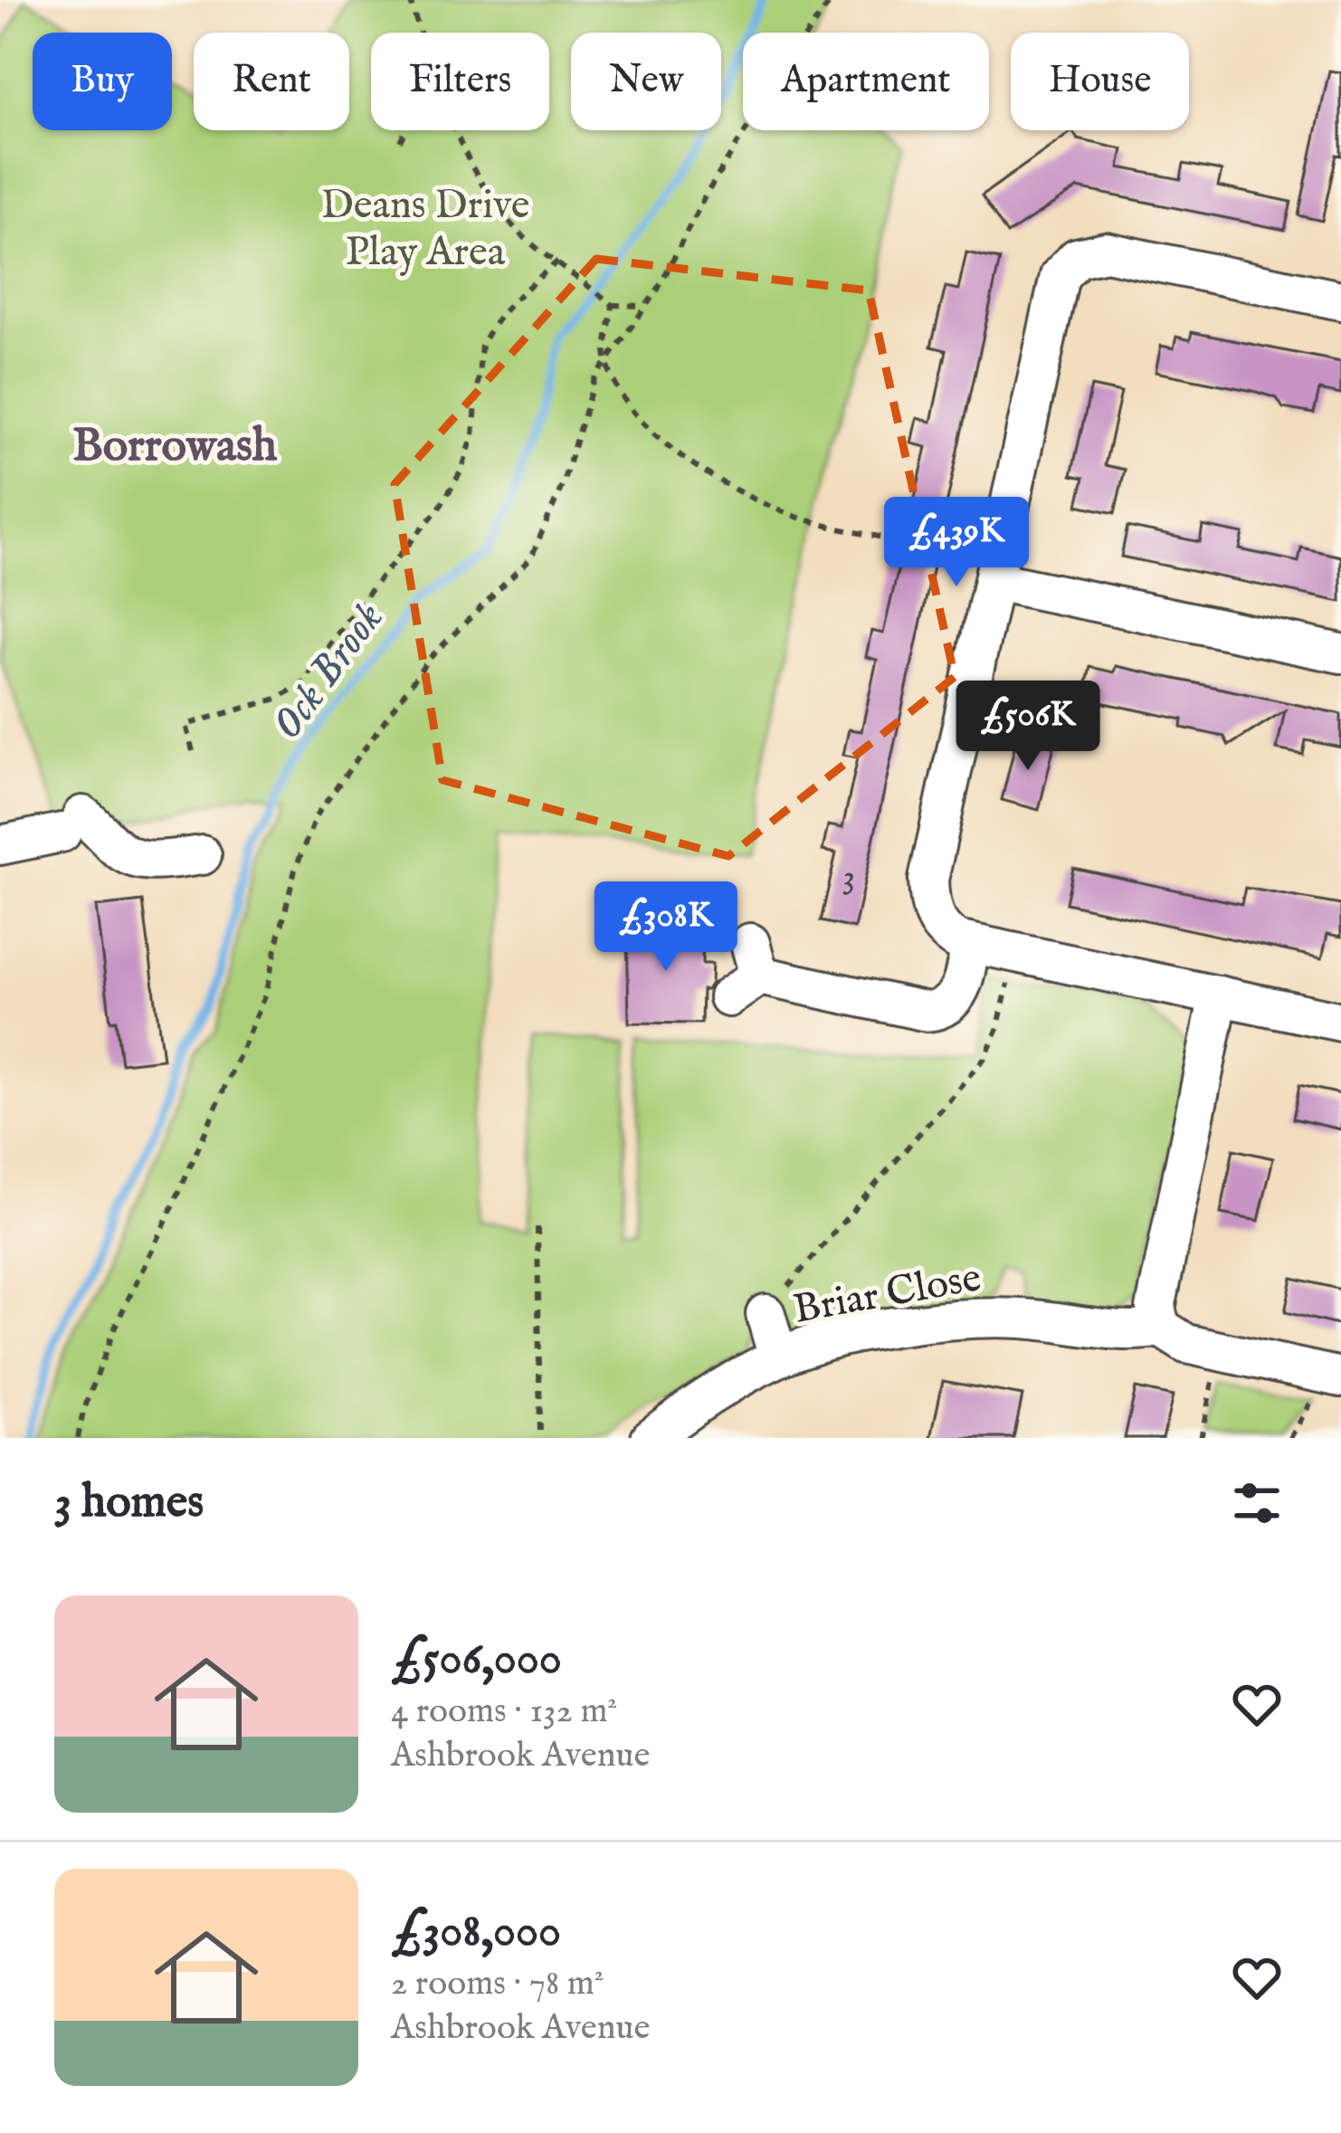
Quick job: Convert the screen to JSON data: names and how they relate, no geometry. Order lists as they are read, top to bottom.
{
  "streets": {
    "street": ["Briar Close"]
  },
  "districts": ["Borrowash"],
  "water": ["Ock Brook"],
  "parks": ["Deans Drive Play Area"],
  "house_numbers": ["3"],
  "page": {
    "chip": [
      "Buy",
      "Rent",
      "Filters",
      "New",
      "Apartment",
      "House"
    ],
    "price": ["£439K", "£506K", "£308K"],
    "heading": "3 homes",
    "list": [
      {
        "name": "£506,000",
        "note": "4 rooms · 132 m² · Ashbrook Avenue"
      },
      {
        "name": "£308,000",
        "note": "2 rooms · 78 m² · Ashbrook Avenue"
      }
    ]
  }
}
